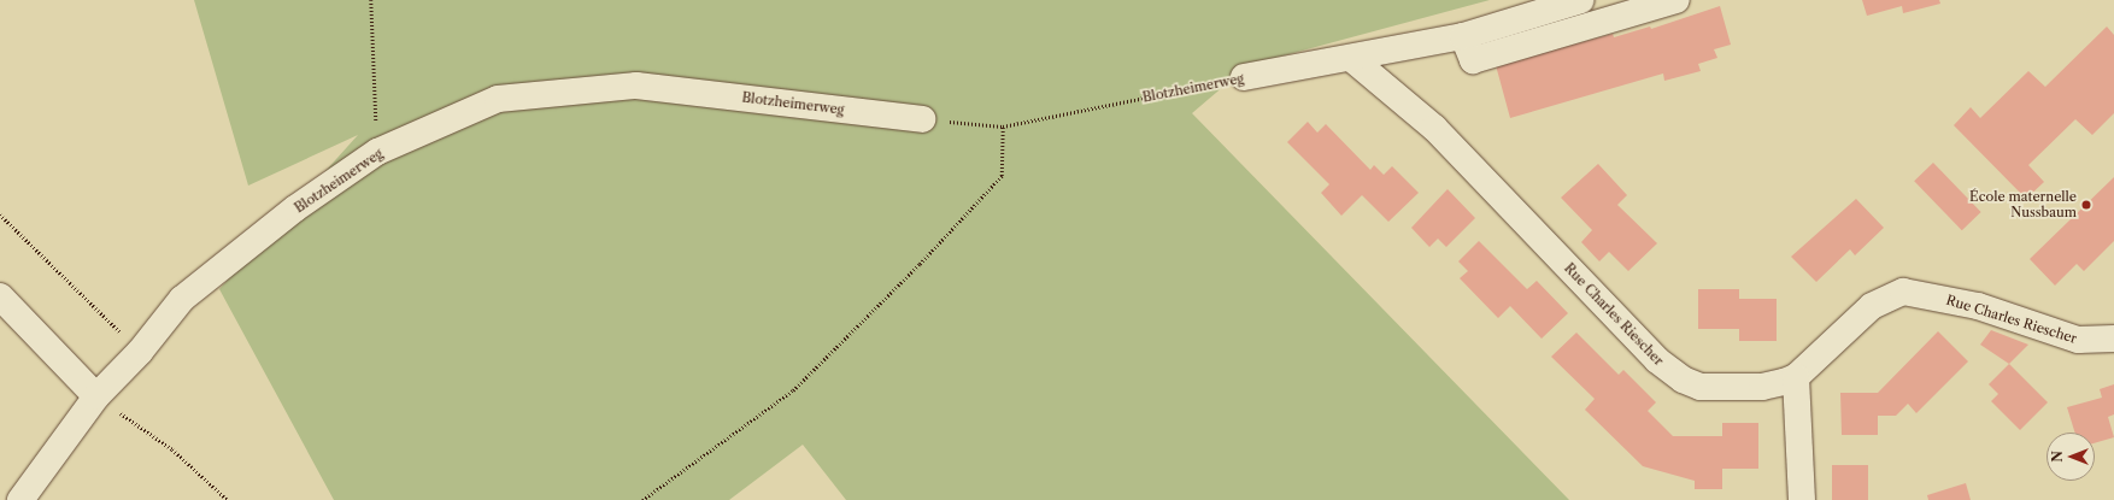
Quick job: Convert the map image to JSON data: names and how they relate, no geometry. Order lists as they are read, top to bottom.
{
  "streets": {
    "street": ["Blotzheimerweg", "Rue Charles Riescher"]
  },
  "crossings": [
    ["Blotzheimerweg", "Rue Charles Riescher"]
  ],
  "places": ["École maternelle Nussbaum"],
  "north": "left"
}
